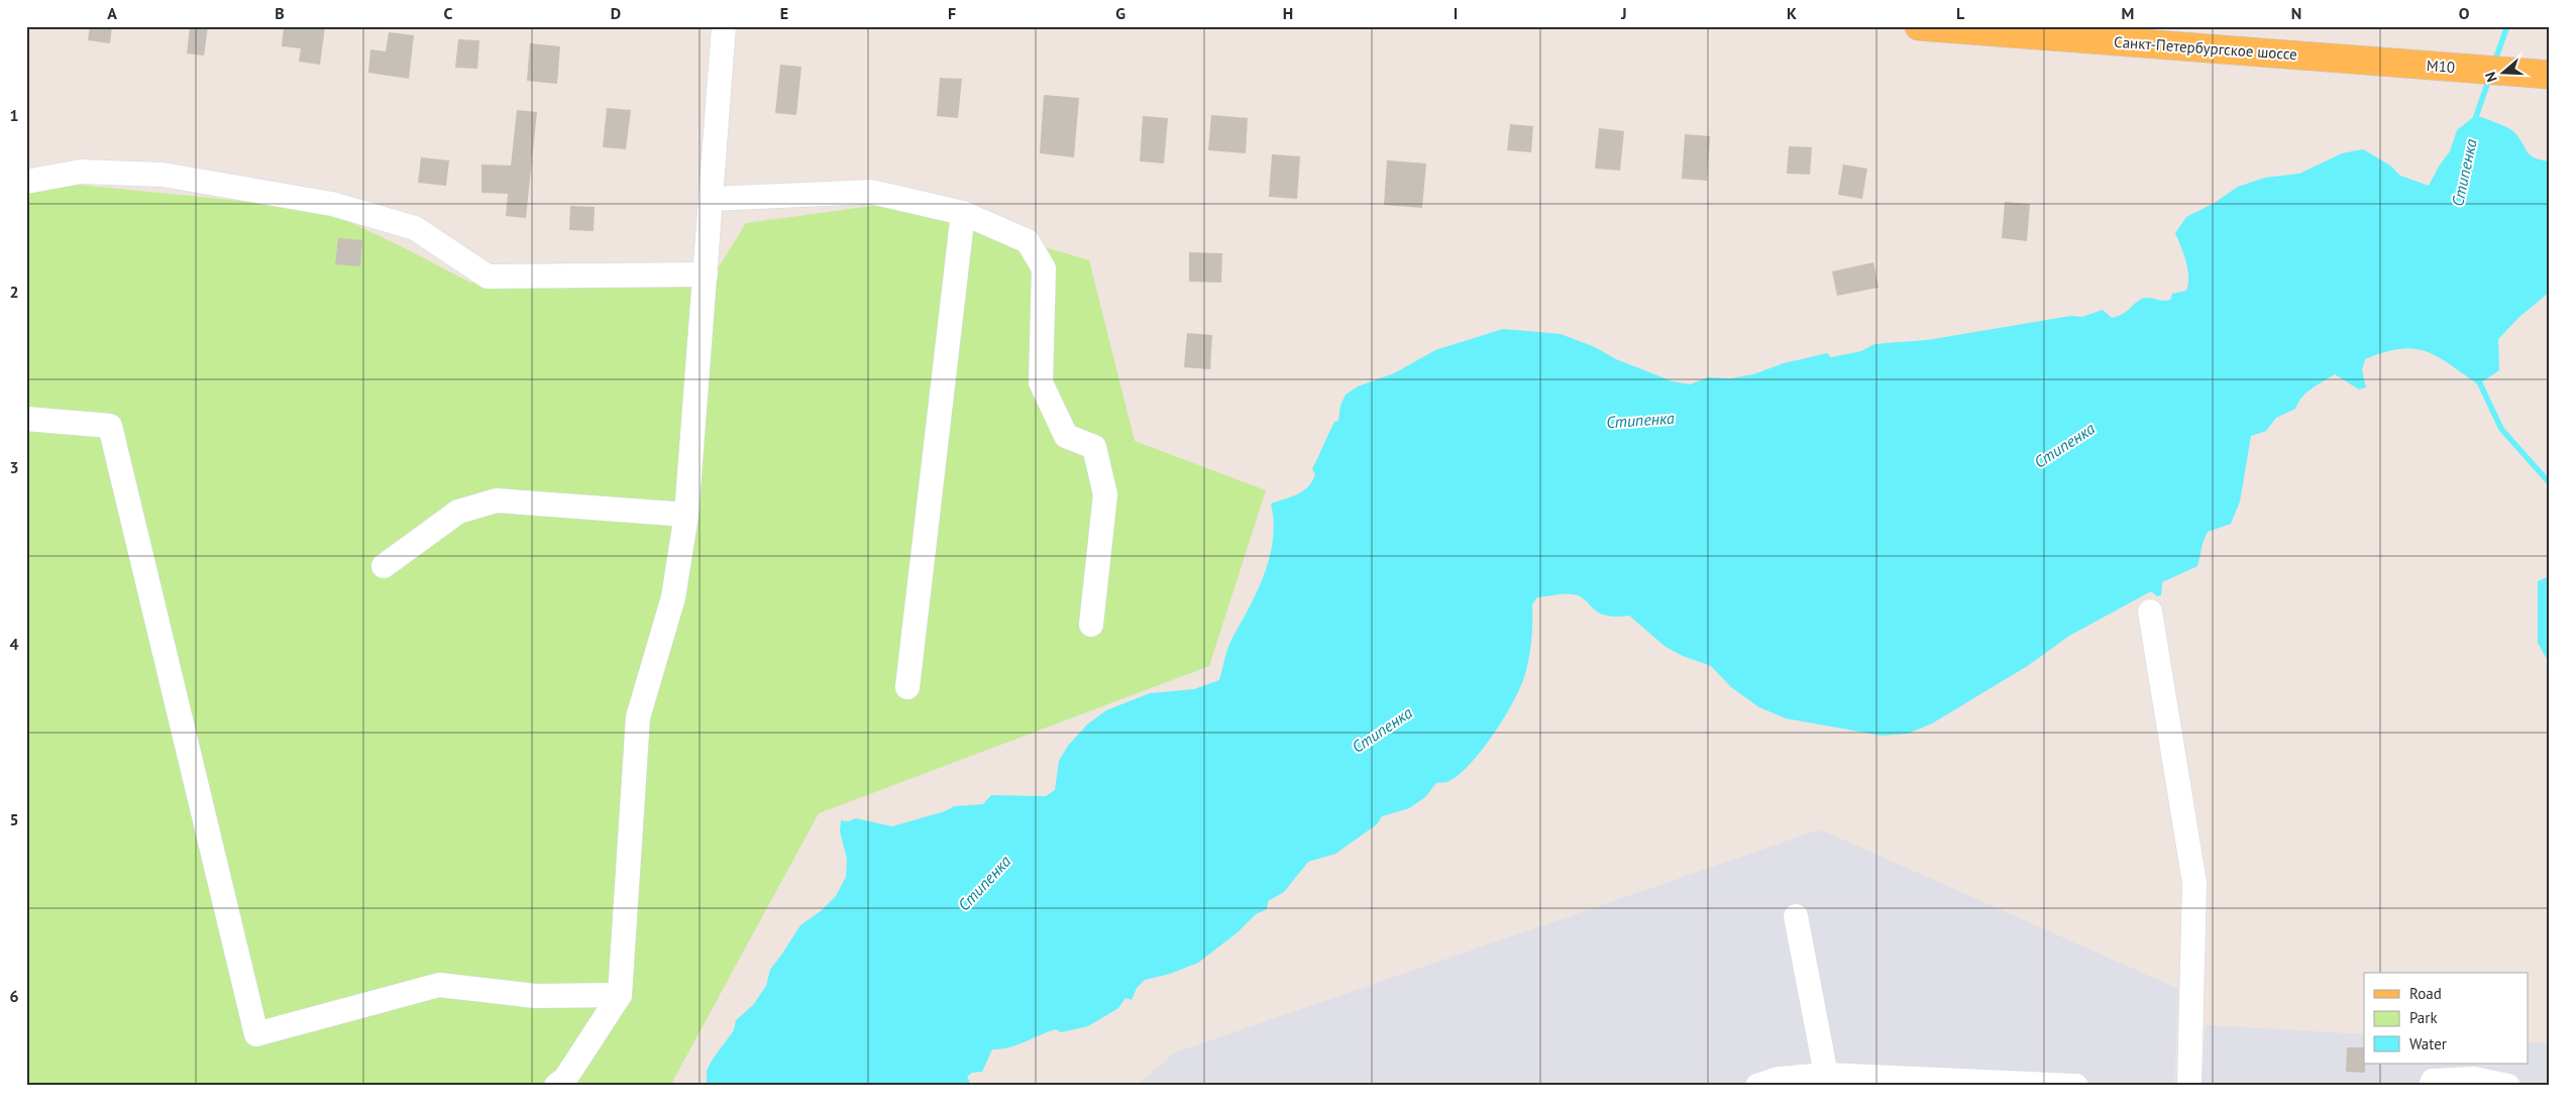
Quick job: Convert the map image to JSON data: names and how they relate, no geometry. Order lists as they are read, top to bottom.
{
  "streets": {
    "main road": ["Санкт-Петербургское шоссе", "M10"]
  },
  "crossings": [
    ["Санкт-Петербургское шоссе", "M10"]
  ],
  "water": ["Стипенка"],
  "legend": ["Road", "Park", "Water"],
  "north": "left",
  "grid": {
    "columns": [
      "A",
      "B",
      "C",
      "D",
      "E",
      "F",
      "G",
      "H",
      "I",
      "J",
      "K",
      "L",
      "M",
      "N",
      "O"
    ],
    "rows": [
      "1",
      "2",
      "3",
      "4",
      "5",
      "6"
    ]
  }
}
